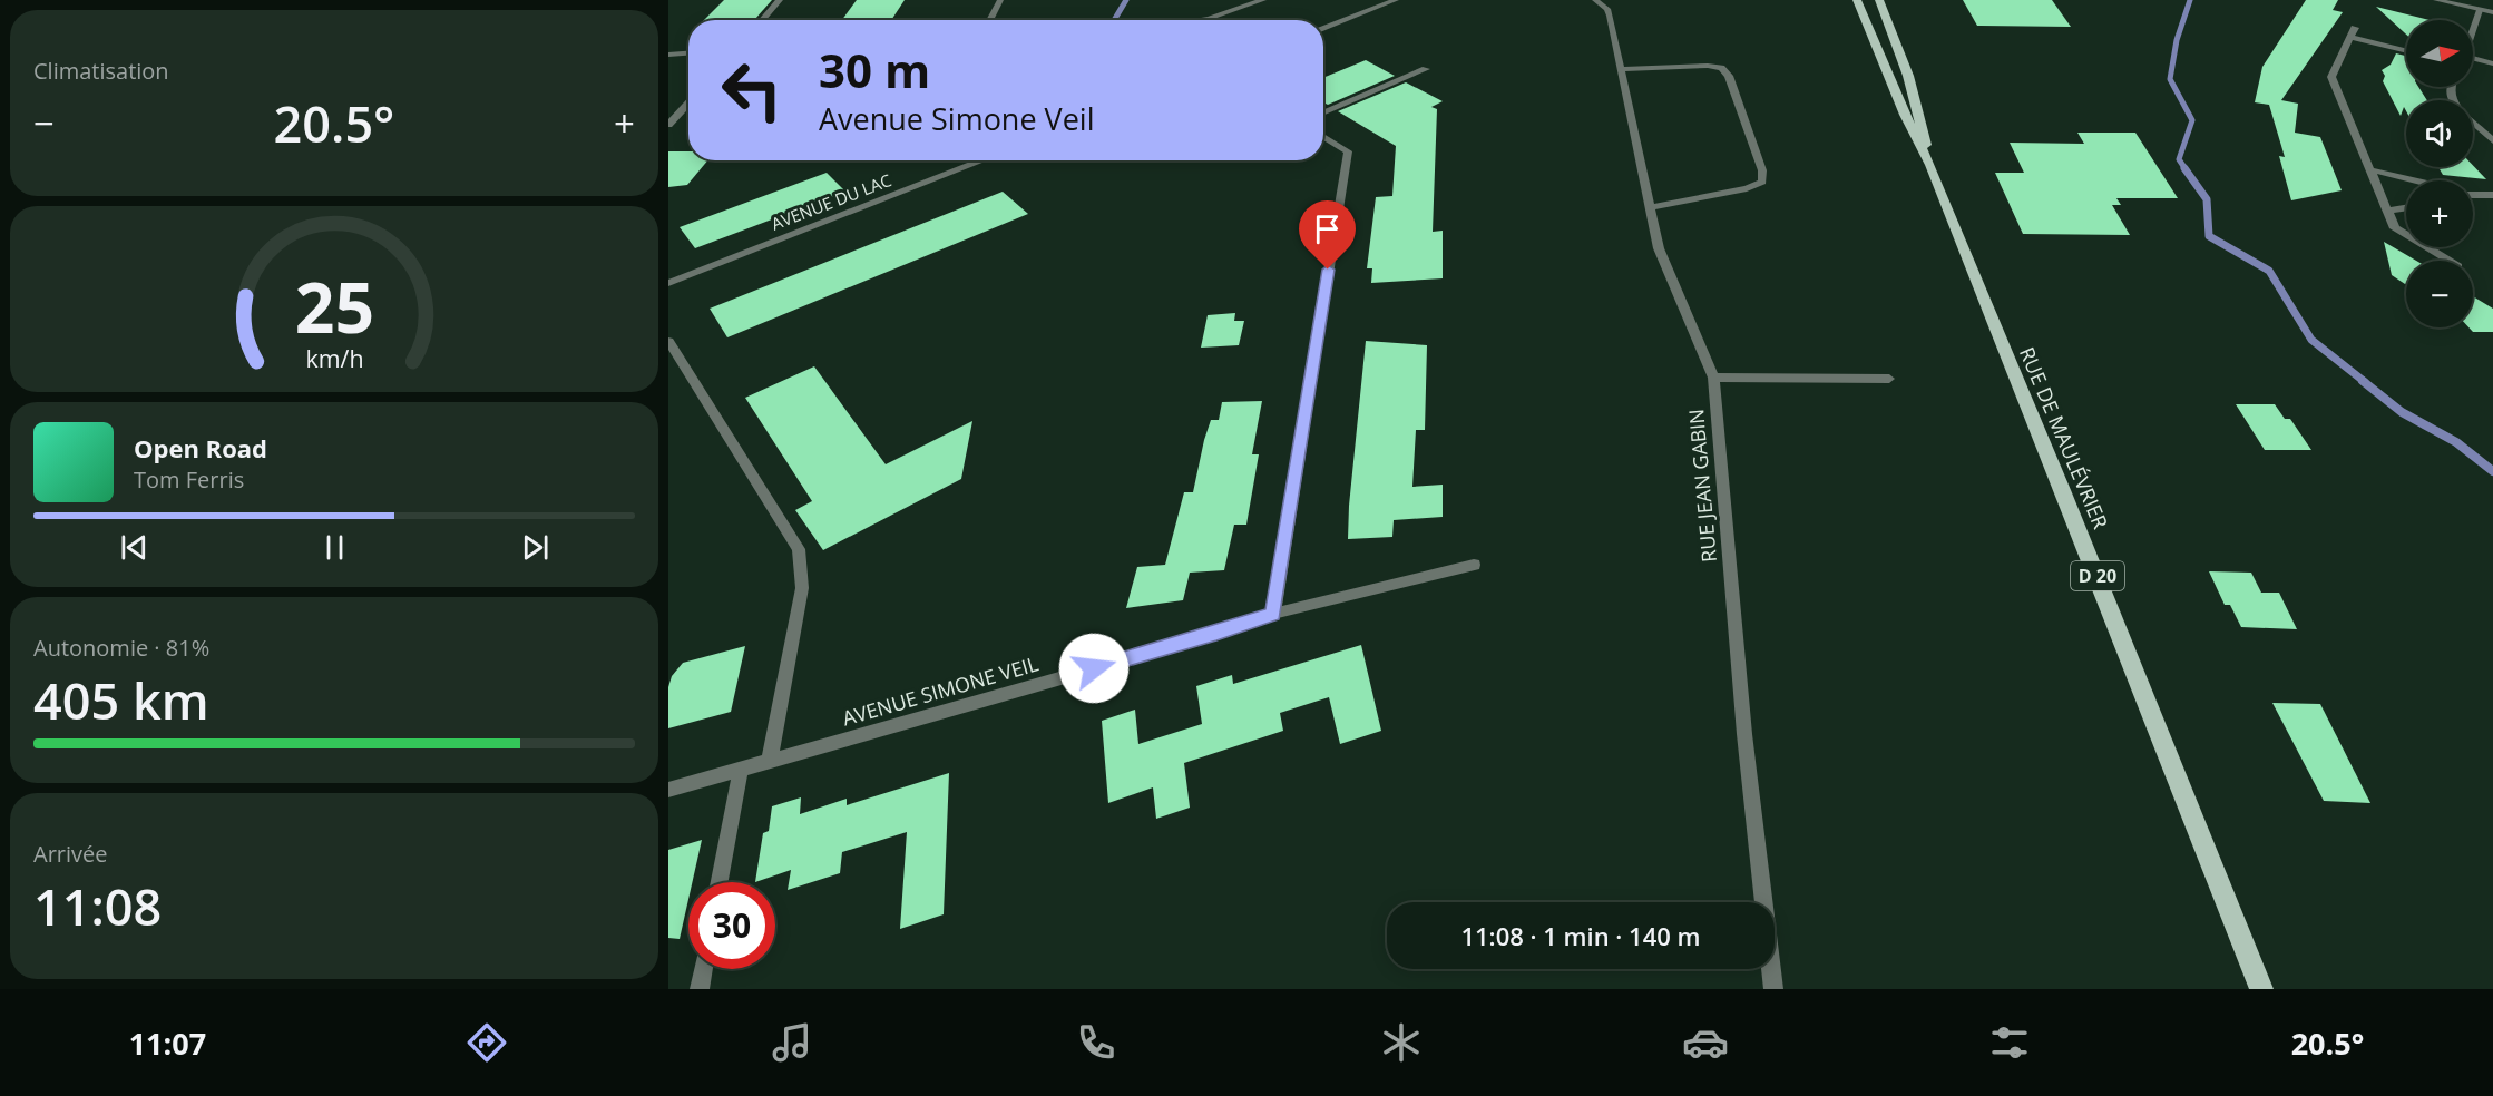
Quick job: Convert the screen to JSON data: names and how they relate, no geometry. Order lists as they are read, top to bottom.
{
  "streets": {
    "main road": ["RUE DE MAULÉVRIER", "D 20"],
    "street": ["AVENUE DU LAC", "RUE JEAN GABIN", "AVENUE SIMONE VEIL"]
  },
  "north": "right",
  "page": {
    "tile": [
      "Climatisation",
      ["Autonomie · 81%", "405 km"],
      ["Arrivée", "11:08"]
    ],
    "map_buttons": ["+", "−"],
    "turn": ["30 m", "Avenue Simone Veil"],
    "heat": ["−", "20.5°", "+"],
    "song": ["Open Road", "Tom Ferris"],
    "limit": "30",
    "trip": "11:08 · 1 min · 140 m",
    "tabs": ["11:07", "20.5°"],
    "gauge": ["25", "km/h"]
  }
}
